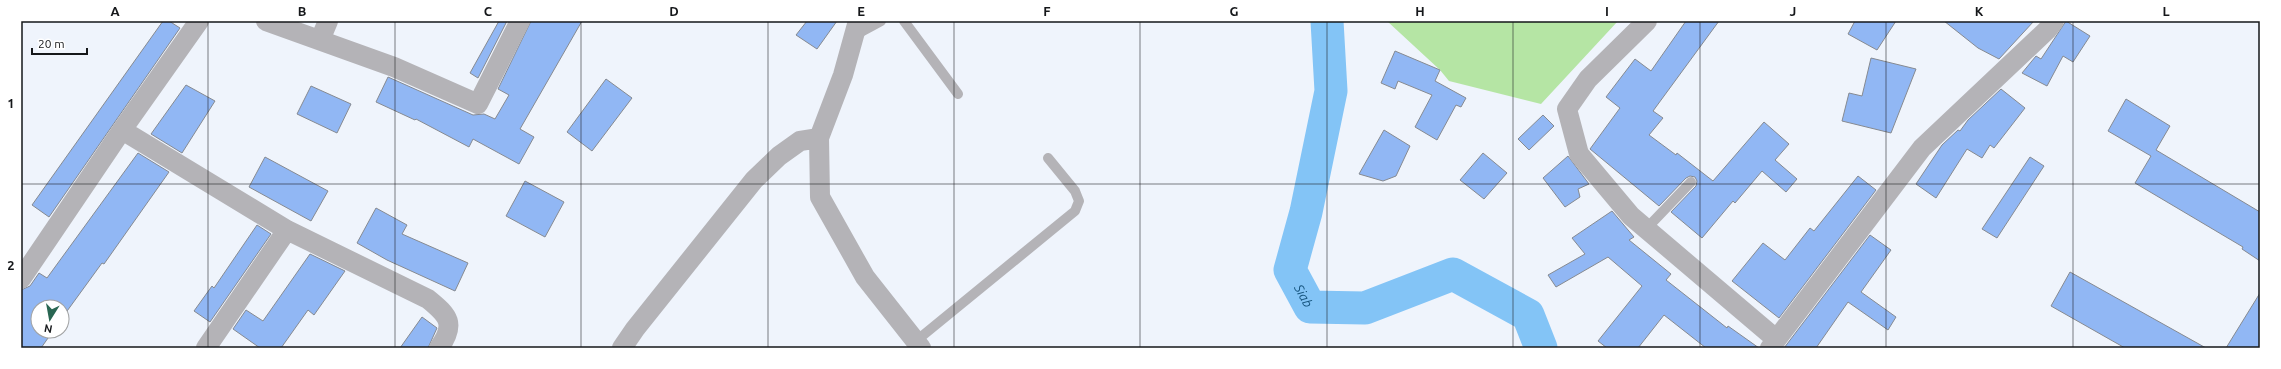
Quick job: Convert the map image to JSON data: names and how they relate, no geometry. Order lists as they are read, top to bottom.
{
  "water": ["Siab"],
  "scale_bar": "20 m",
  "north": "bottom",
  "grid": {
    "columns": [
      "A",
      "B",
      "C",
      "D",
      "E",
      "F",
      "G",
      "H",
      "I",
      "J",
      "K",
      "L"
    ],
    "rows": ["1", "2"]
  }
}
